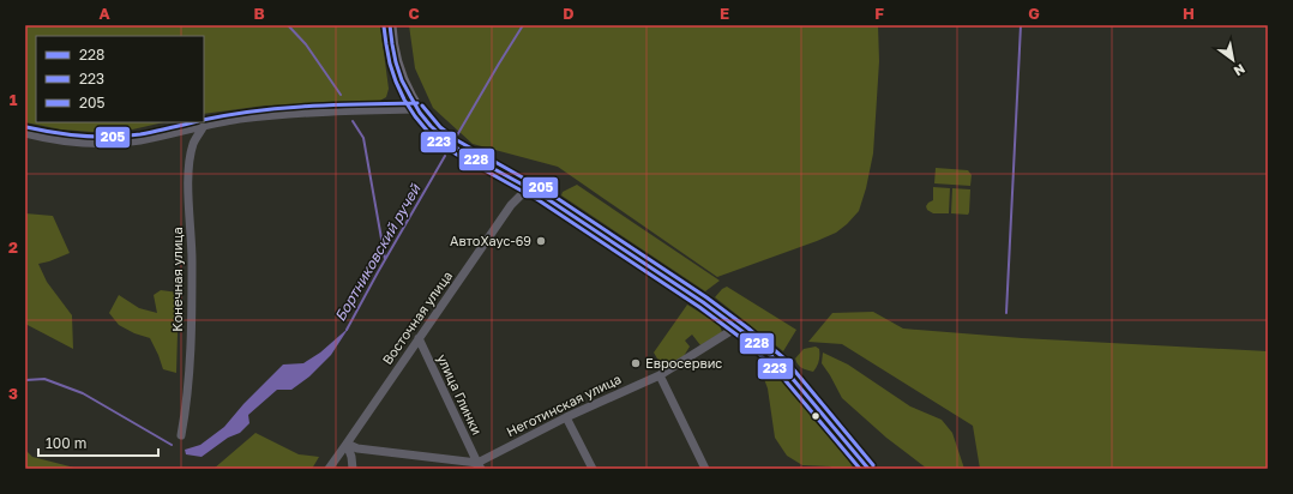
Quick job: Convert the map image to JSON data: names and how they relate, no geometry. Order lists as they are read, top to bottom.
{
  "streets": {
    "street": [
      "Конечная улица",
      "Восточная улица",
      "улица Глинки",
      "Неготинская улица"
    ]
  },
  "crossings": [
    ["Восточная улица", "улица Глинки"],
    ["улица Глинки", "Неготинская улица"]
  ],
  "water": ["Бортниковский ручей"],
  "places": ["АвтоХаус-69", "Евросервис"],
  "lines": ["transit line 228", "transit line 223", "transit line 205"],
  "legend": ["228", "223", "205"],
  "scale_bar": "100 m",
  "north": "bottom right",
  "grid": {
    "columns": [
      "A",
      "B",
      "C",
      "D",
      "E",
      "F",
      "G",
      "H"
    ],
    "rows": ["1", "2", "3"]
  }
}
